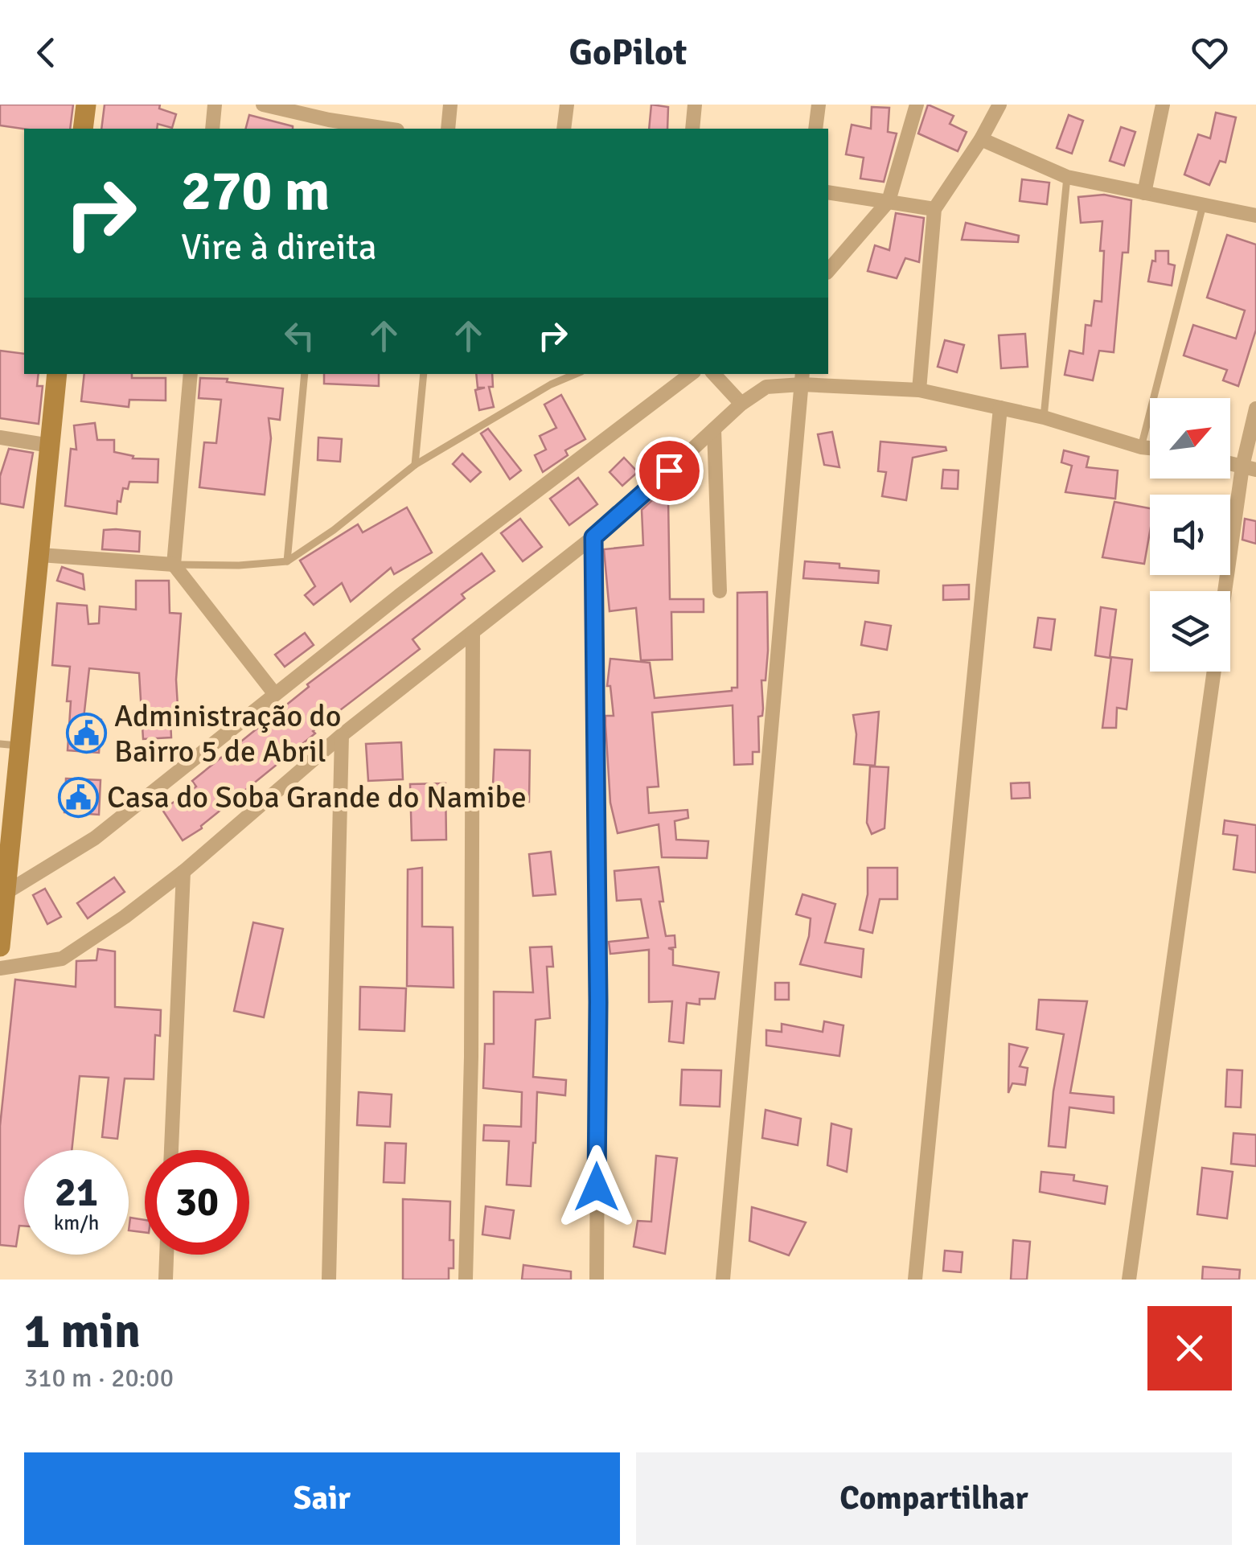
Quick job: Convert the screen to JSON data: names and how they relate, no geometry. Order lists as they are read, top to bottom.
{
  "places": {
    "public building": ["Administração do Bairro 5 de Abril", "Casa do Soba Grande do Namibe"]
  },
  "north": "top right",
  "page": {
    "header": "GoPilot",
    "turn": ["270 m", "Vire à direita"],
    "speed": "21 km/h",
    "limit": "30",
    "heading": ["1 min", "310 m · 20:00"],
    "buttons": ["Sair", "Compartilhar"]
  }
}
